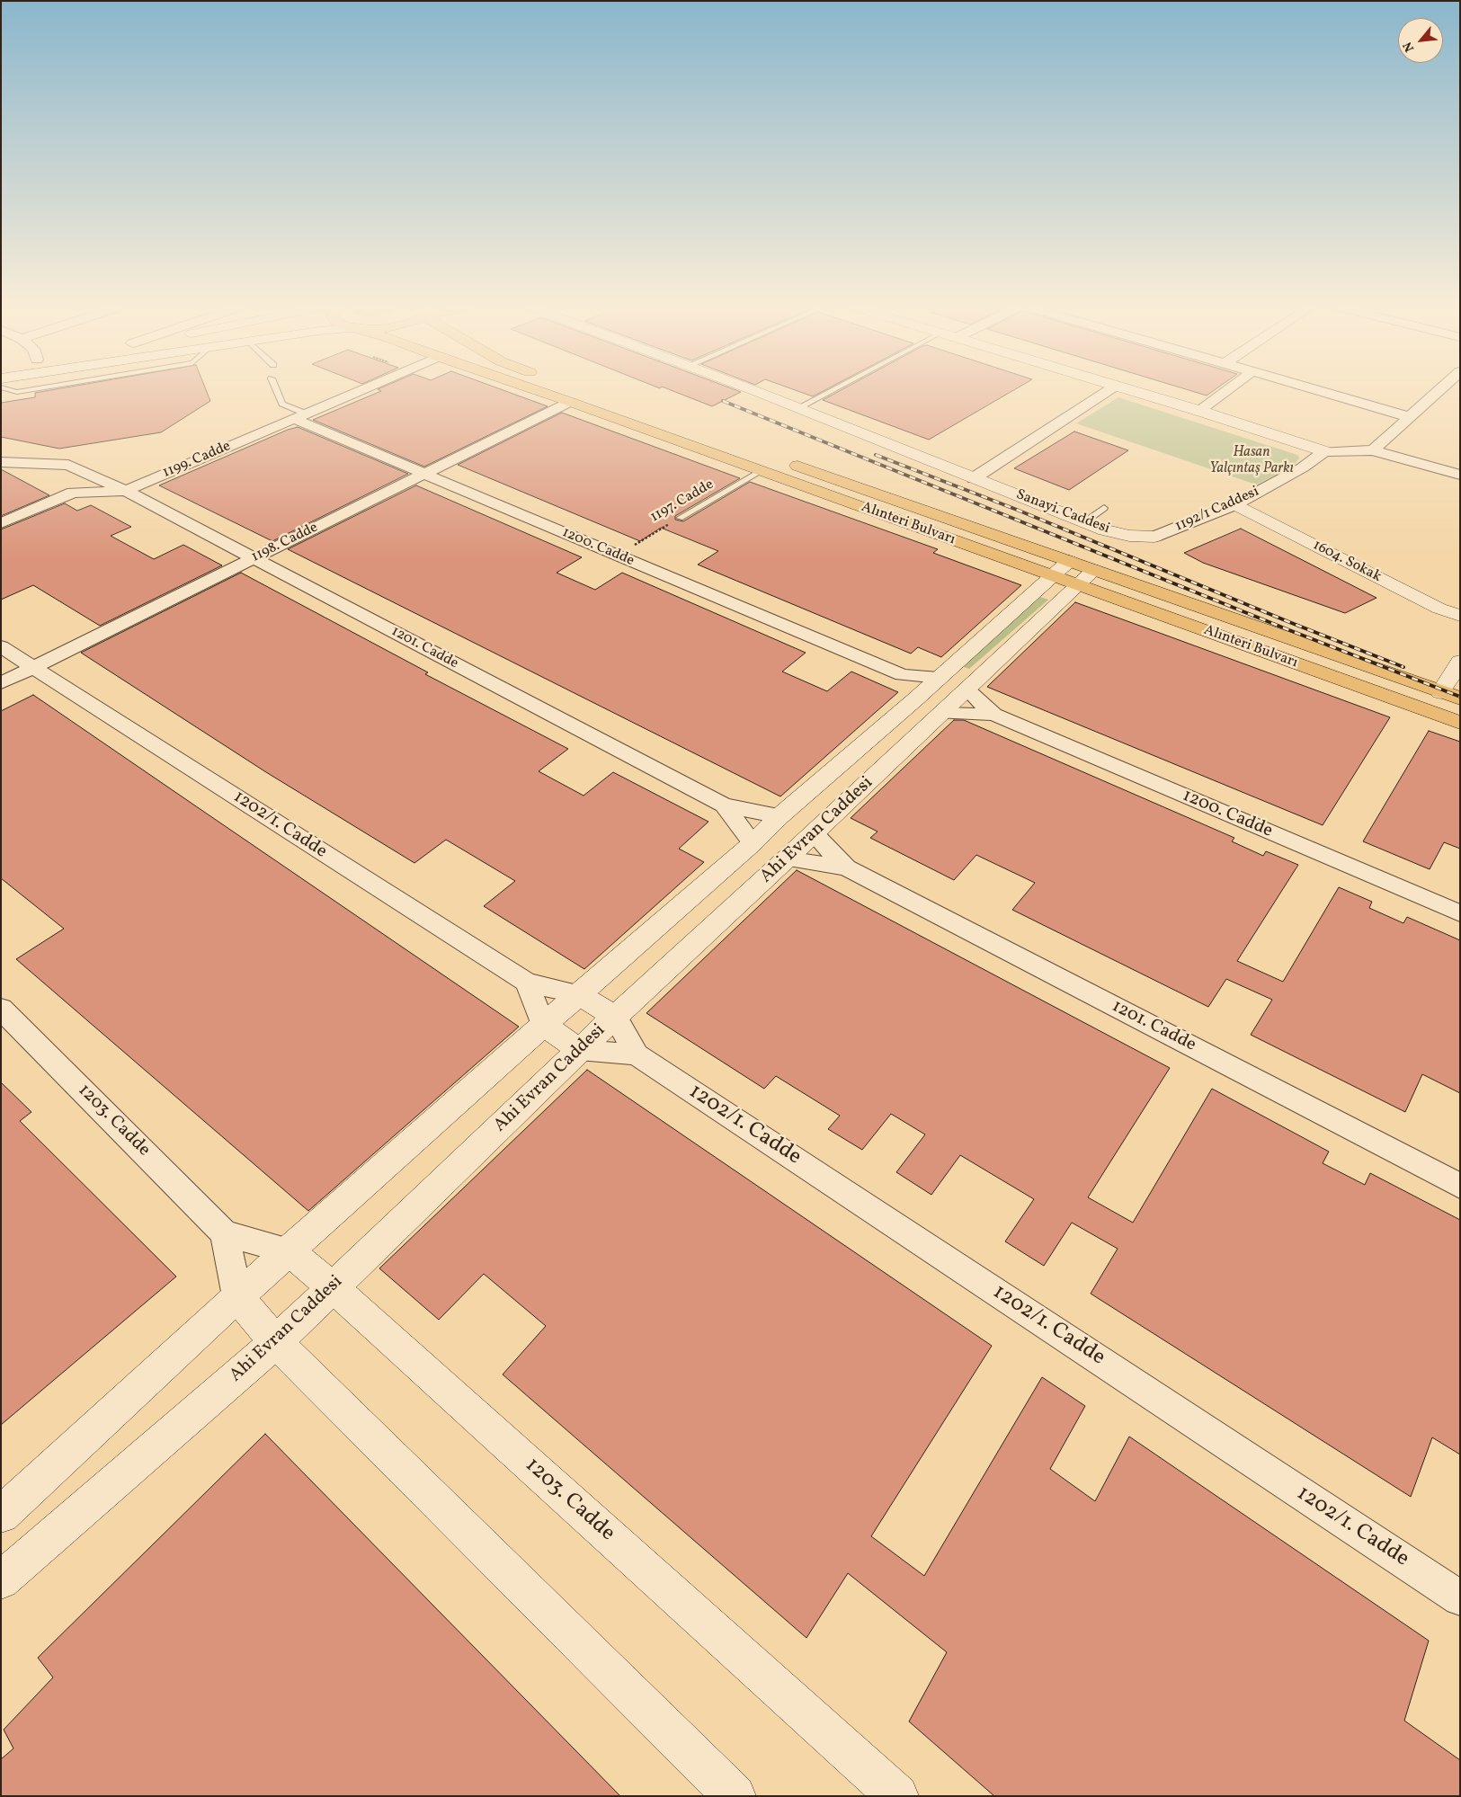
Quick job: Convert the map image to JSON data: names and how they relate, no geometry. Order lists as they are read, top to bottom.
{
  "streets": {
    "main road": [
      "Sanayi. Caddesi",
      "Alınteri Bulvarı",
      "1200. Cadde",
      "1604. Sokak",
      "1201. Cadde",
      "1202/1. Cadde",
      "Ahi Evran Caddesi",
      "1203. Cadde"
    ],
    "street": ["1199. Cadde", "1192/1 Caddesi", "1198. Cadde"],
    "lane": ["1197. Cadde"]
  },
  "crossings": [
    ["1199. Cadde", "1200. Cadde"],
    ["1199. Cadde", "1201. Cadde"],
    ["1197. Cadde", "Alınteri Bulvarı"],
    ["1197. Cadde", "1200. Cadde"],
    ["1192/1 Caddesi", "Sanayi. Caddesi"],
    ["1192/1 Caddesi", "1604. Sokak"],
    ["Alınteri Bulvarı", "1198. Cadde"],
    ["Alınteri Bulvarı", "Ahi Evran Caddesi"],
    ["1198. Cadde", "1200. Cadde"],
    ["1198. Cadde", "1201. Cadde"],
    ["1198. Cadde", "1202/1. Cadde"],
    ["1200. Cadde", "Ahi Evran Caddesi"],
    ["1201. Cadde", "Ahi Evran Caddesi"],
    ["1202/1. Cadde", "Ahi Evran Caddesi"],
    ["Ahi Evran Caddesi", "1203. Cadde"]
  ],
  "parks": ["Hasan Yalçıntaş Parkı"],
  "north": "bottom left"
}
